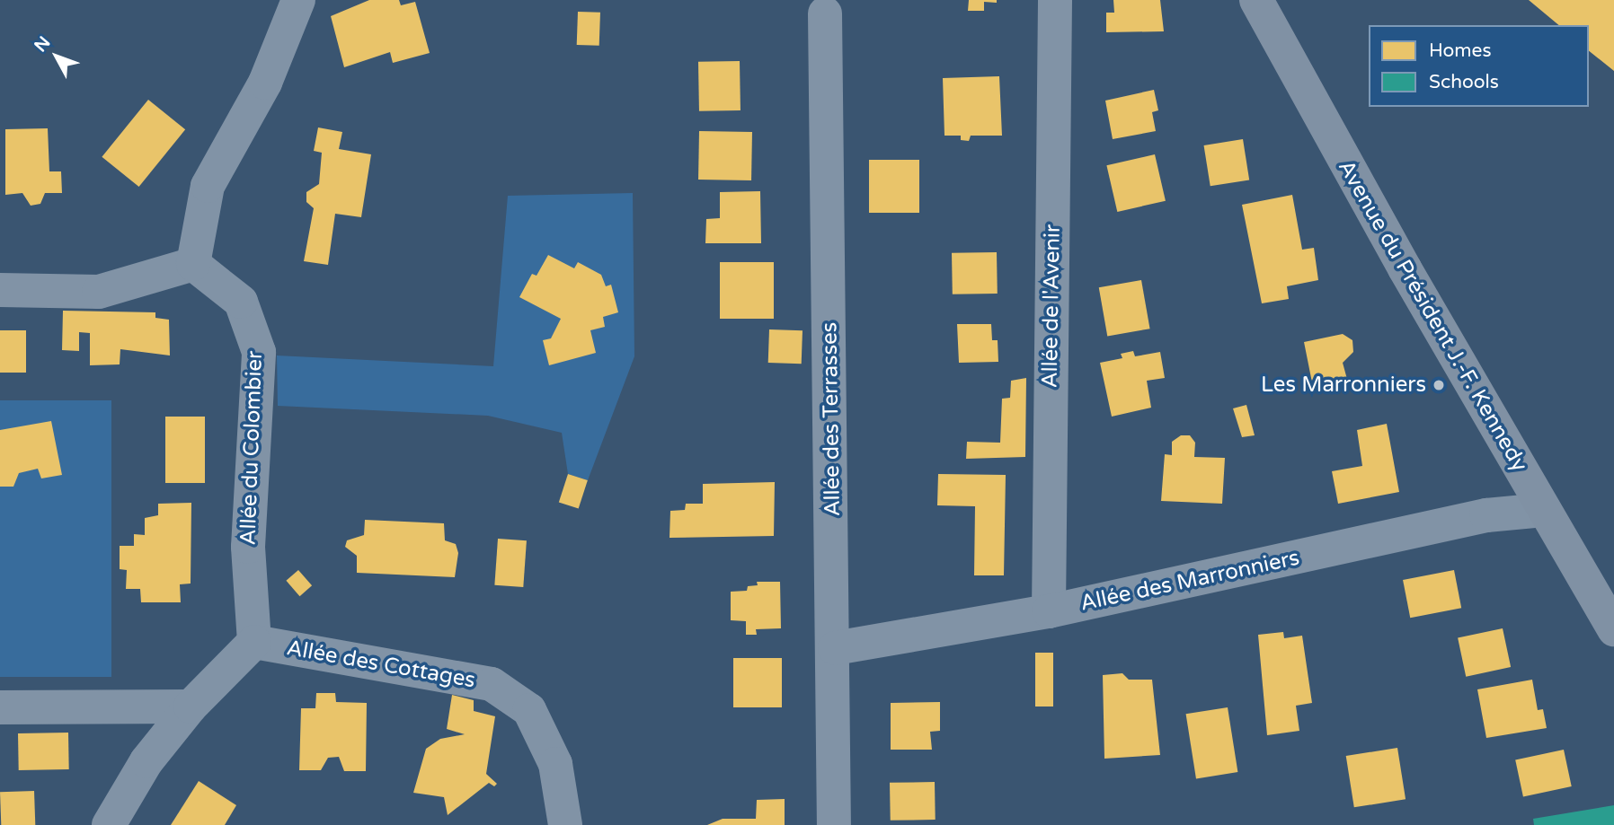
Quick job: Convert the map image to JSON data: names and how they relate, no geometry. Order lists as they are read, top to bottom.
{
  "streets": {
    "main road": ["Avenue du Président J.-F. Kennedy"],
    "street": [
      "Allée de l'Avenir",
      "Allée des Terrasses",
      "Allée du Colombier",
      "Allée des Marronniers",
      "Allée des Cottages"
    ]
  },
  "crossings": [
    ["Allée de l'Avenir", "Allée des Marronniers"],
    ["Avenue du Président J.-F. Kennedy", "Allée des Marronniers"],
    ["Allée des Terrasses", "Allée des Marronniers"],
    ["Allée du Colombier", "Allée des Cottages"]
  ],
  "places": ["Les Marronniers"],
  "legend": ["Homes", "Schools"],
  "north": "top left"
}
